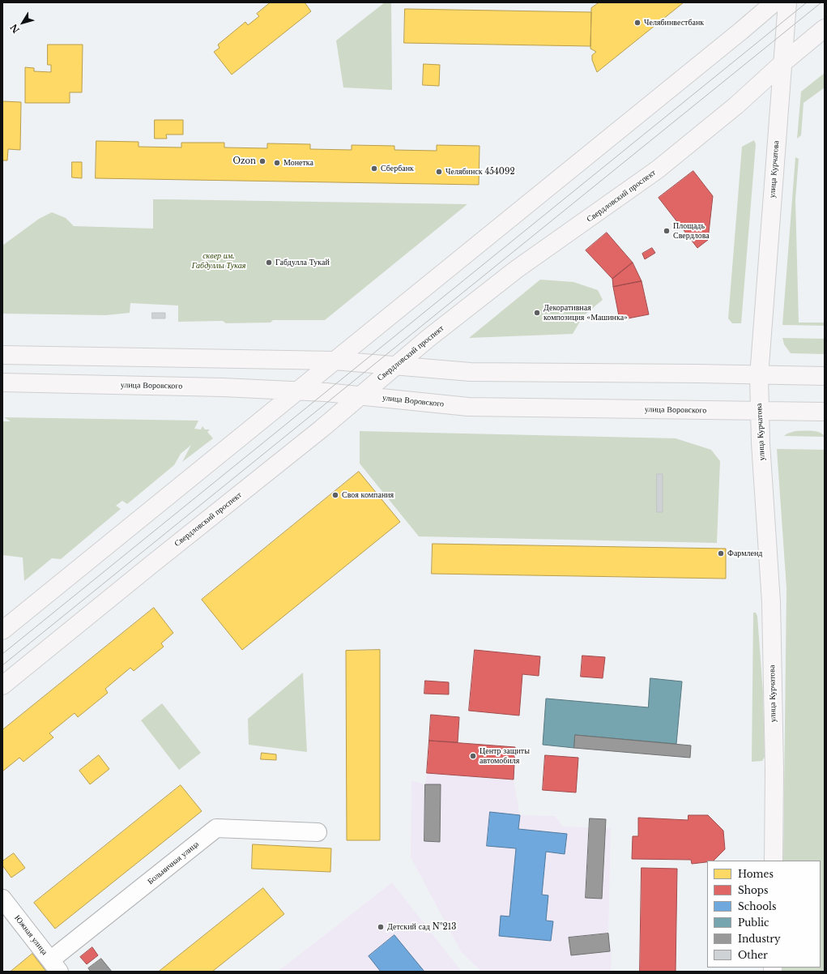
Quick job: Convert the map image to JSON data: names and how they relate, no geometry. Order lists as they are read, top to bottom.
{
  "streets": {
    "main road": ["улица Курчатова", "Свердловский проспект", "улица Воровского"],
    "street": ["Больничная улица", "Южная улица"]
  },
  "crossings": [
    ["улица Курчатова", "Свердловский проспект"],
    ["улица Курчатова", "улица Воровского"],
    ["Свердловский проспект", "улица Воровского"],
    ["Больничная улица", "Южная улица"]
  ],
  "parks": ["сквер им. Габдуллы Тукая"],
  "places": [
    "Челябинвестбанк",
    "Ozon",
    "Монетка",
    "Сбербанк",
    "Челябинск 454092",
    "Площадь Свердлова",
    "Габдулла Тукай",
    "Декоративная композиция «Машинка»",
    "Своя компания",
    "Фармленд",
    "Центр защиты автомобиля",
    "Детский сад №213"
  ],
  "legend": [
    "Homes",
    "Shops",
    "Schools",
    "Public",
    "Industry",
    "Other"
  ],
  "north": "bottom left"
}
